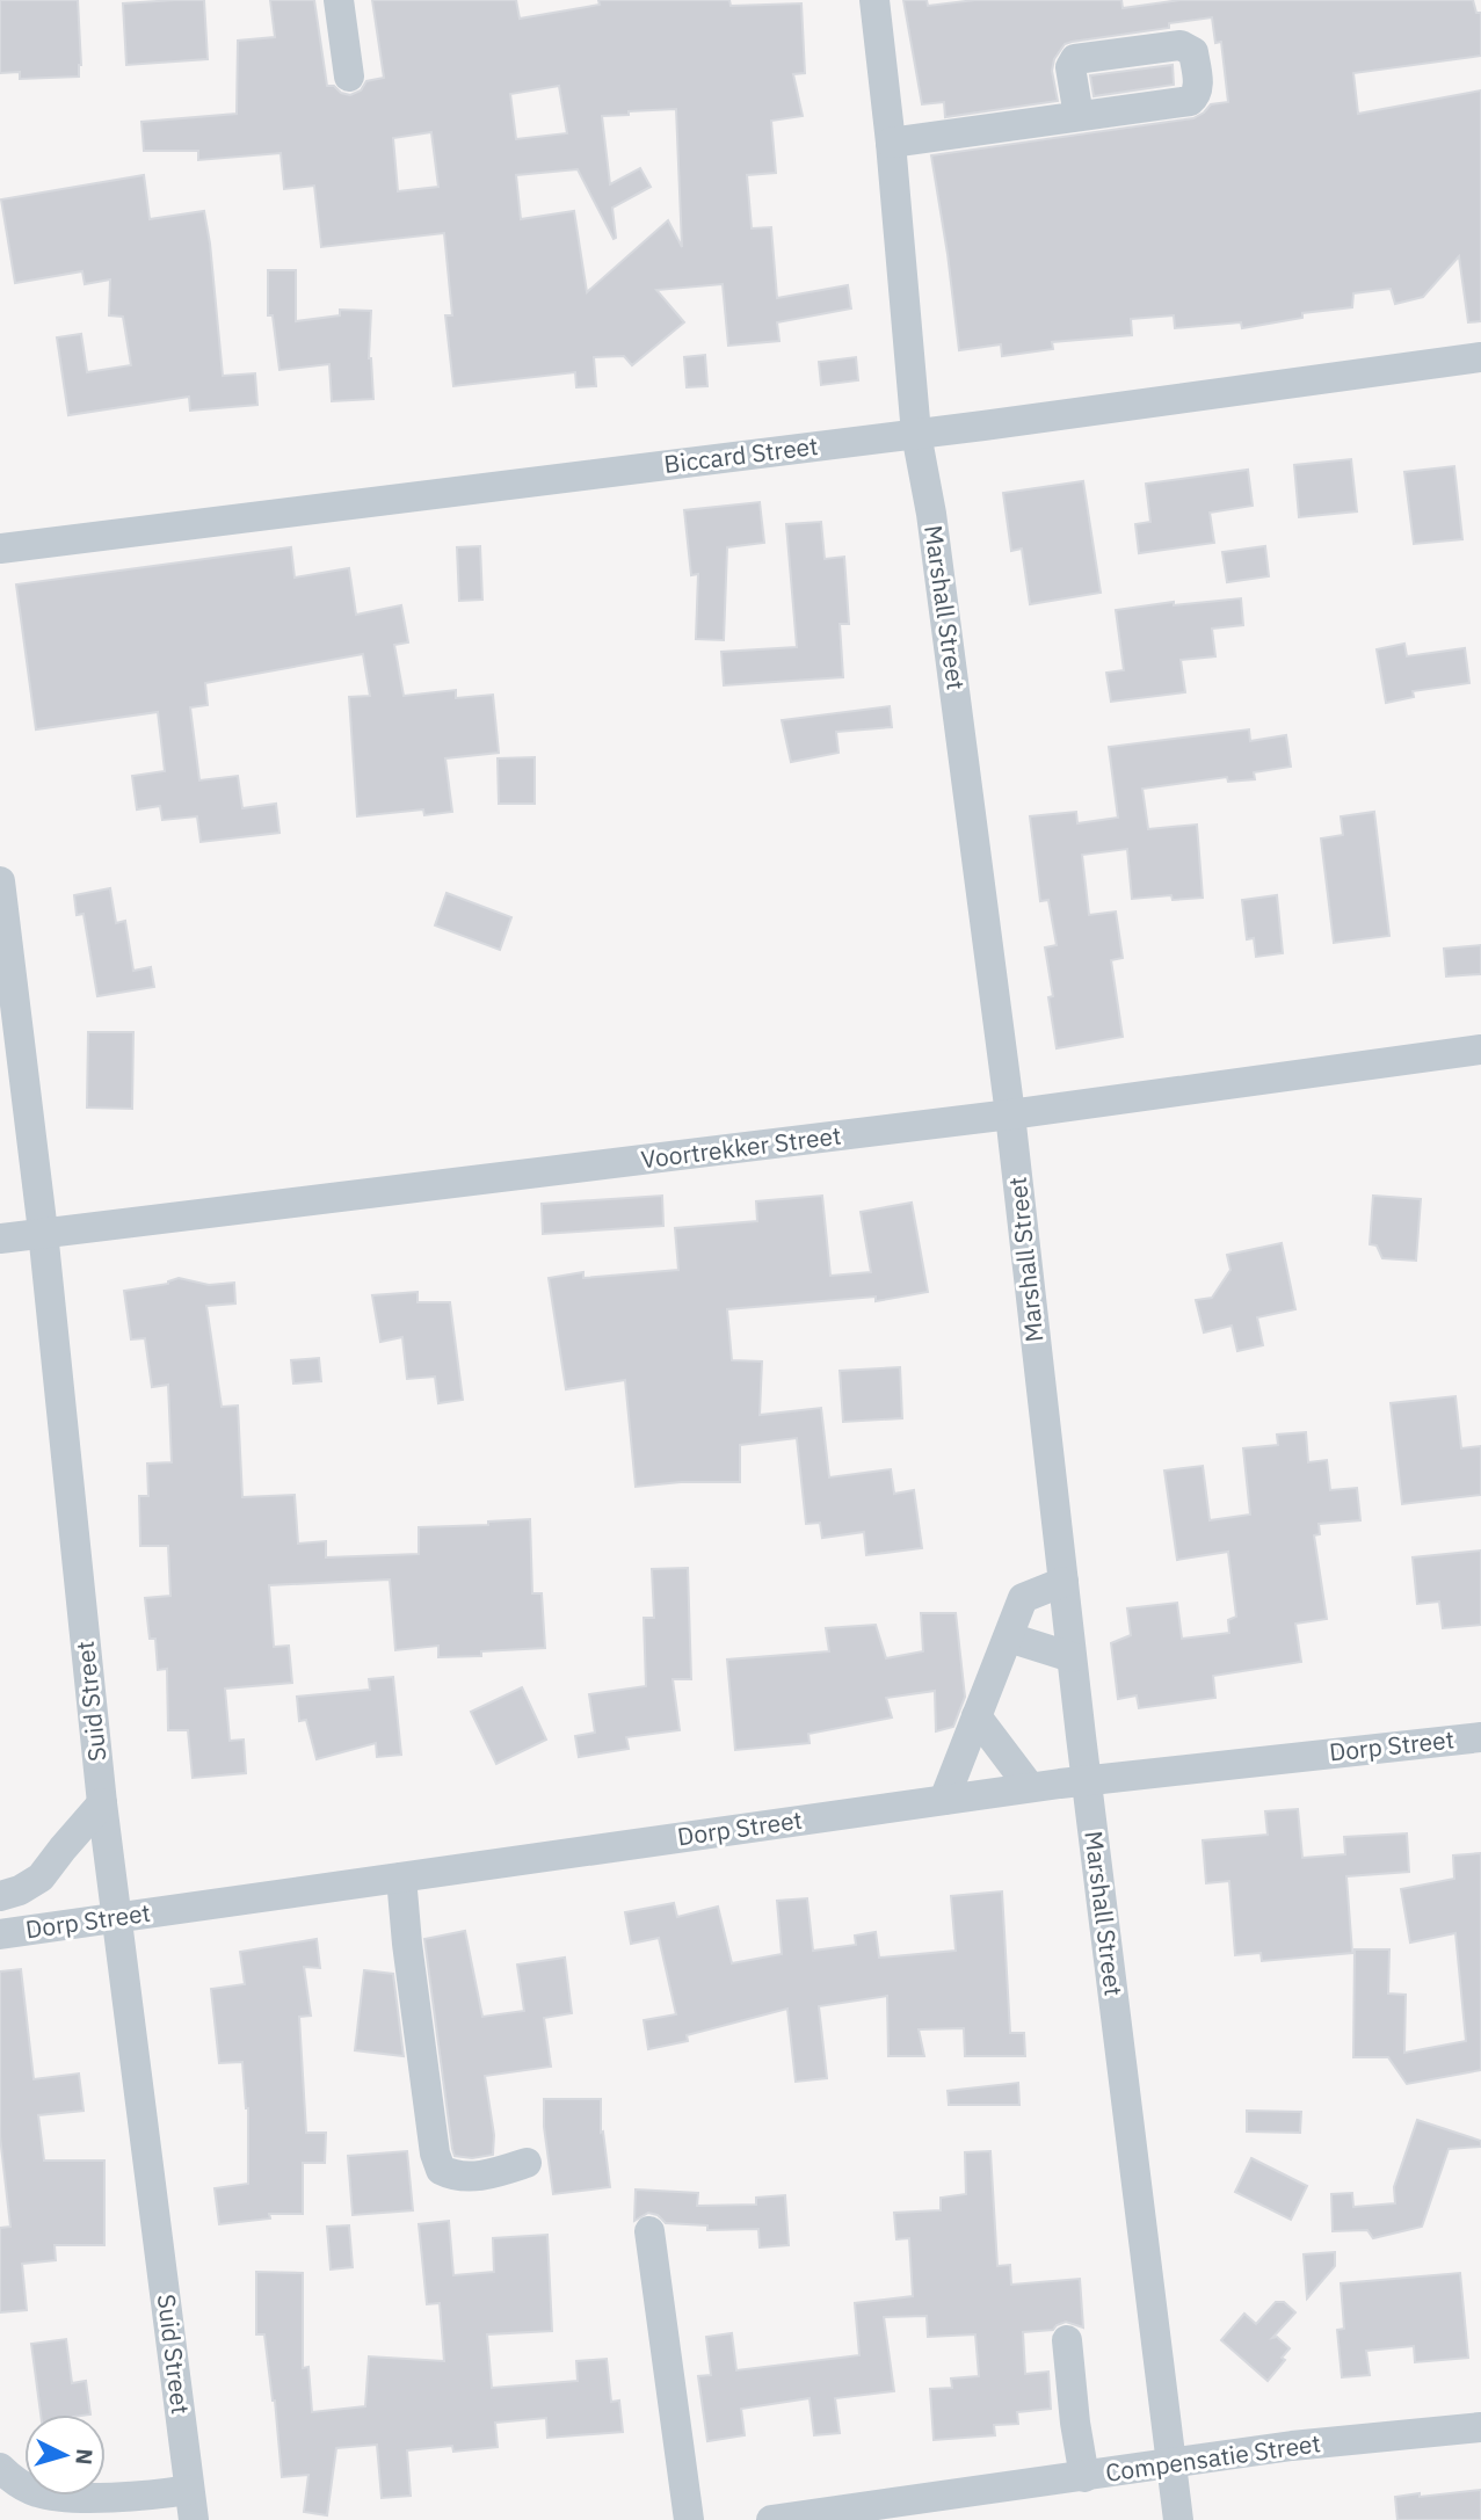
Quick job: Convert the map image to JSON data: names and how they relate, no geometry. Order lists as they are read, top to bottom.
{
  "streets": {
    "street": [
      "Biccard Street",
      "Marshall Street",
      "Voortrekker Street",
      "Suid Street",
      "Dorp Street",
      "Compensatie Street"
    ]
  },
  "crossings": [
    ["Biccard Street", "Marshall Street"],
    ["Marshall Street", "Voortrekker Street"],
    ["Marshall Street", "Dorp Street"],
    ["Marshall Street", "Compensatie Street"],
    ["Voortrekker Street", "Suid Street"],
    ["Suid Street", "Dorp Street"]
  ],
  "north": "right"
}
